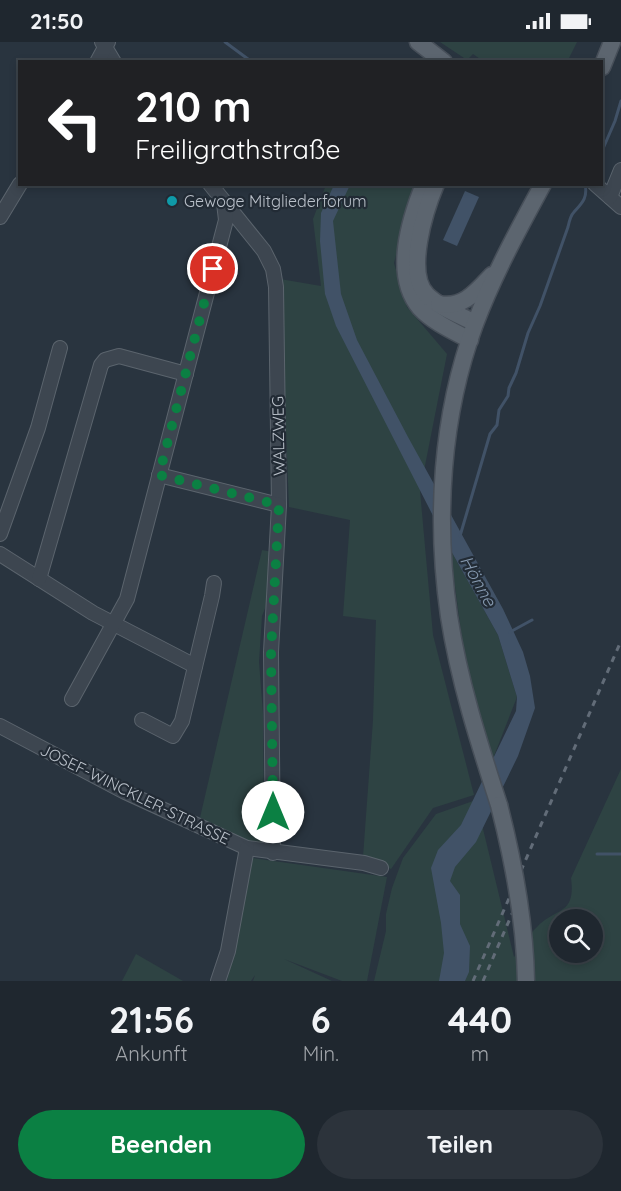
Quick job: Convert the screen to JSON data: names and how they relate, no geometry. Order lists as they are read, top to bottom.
{
  "streets": {
    "street": ["WALZWEG", "JOSEF-WINCKLER-STRASSE"]
  },
  "crossings": [
    ["WALZWEG", "JOSEF-WINCKLER-STRASSE"]
  ],
  "water": ["Hönne"],
  "places": ["Gewoge Mitgliederforum"],
  "page": {
    "status": "21:50",
    "turn": ["210 m", "Freiligrathstraße"],
    "eta": [
      "21:56",
      "Ankunft",
      "6",
      "Min.",
      "440",
      "m"
    ],
    "buttons": ["Beenden", "Teilen"]
  }
}
